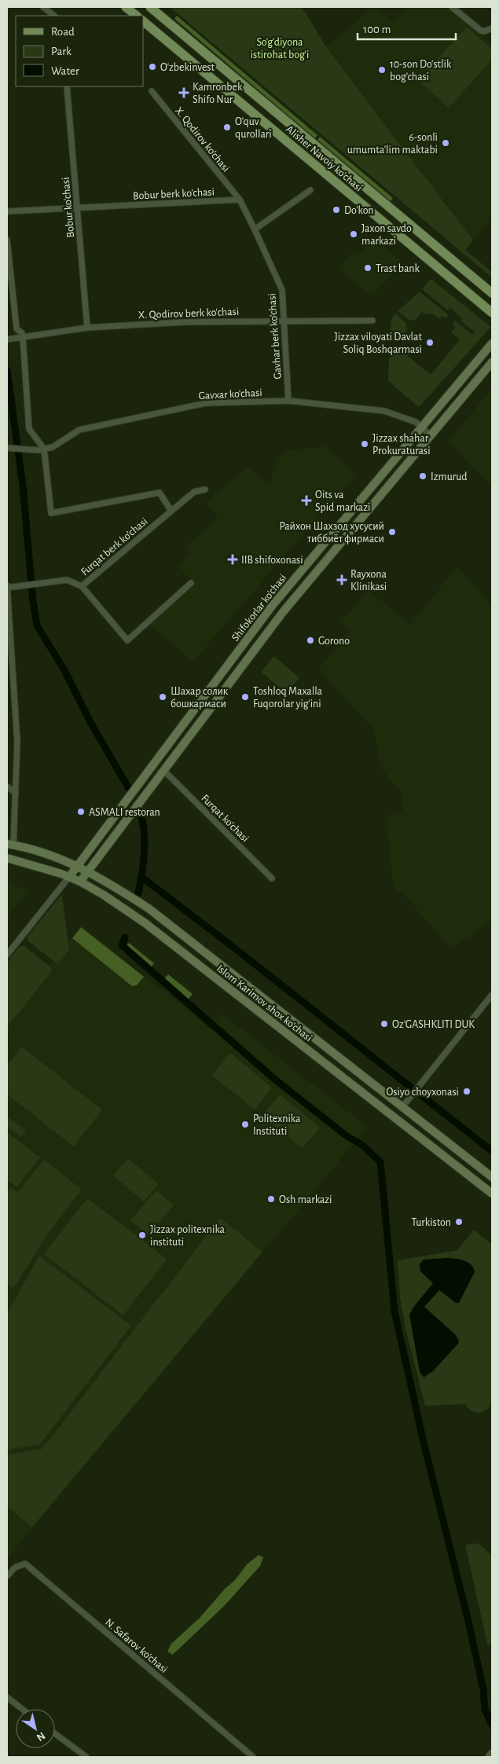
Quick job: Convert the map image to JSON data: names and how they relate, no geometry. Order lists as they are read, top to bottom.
{
  "streets": {
    "main road": ["Alisher Navoiy ko'chasi", "Shifokorlar ko'chasi", "Islom Karimov shox ko'chasi"],
    "street": [
      "X. Qodirov ko'chasi",
      "Bobur berk ko'chasi",
      "Bobur ko'chasi",
      "X. Qodirov berk ko'chasi",
      "Gavhar berk ko'chasi",
      "Gavxar ko'chasi",
      "Furqat berk ko'chasi",
      "Furqat ko'chasi",
      "N. Safarov ko'chasi"
    ]
  },
  "crossings": [
    ["X. Qodirov ko'chasi", "Bobur berk ko'chasi"],
    ["Bobur berk ko'chasi", "Bobur ko'chasi"],
    ["Bobur ko'chasi", "X. Qodirov berk ko'chasi"],
    ["X. Qodirov berk ko'chasi", "Gavhar berk ko'chasi"],
    ["Gavhar berk ko'chasi", "Gavxar ko'chasi"],
    ["Gavxar ko'chasi", "Shifokorlar ko'chasi"],
    ["Shifokorlar ko'chasi", "Furqat ko'chasi"],
    ["Shifokorlar ko'chasi", "Islom Karimov shox ko'chasi"]
  ],
  "parks": ["So'g'diyona istirohat bog'i"],
  "places": {
    "other": [
      "O'zbekinvest",
      "10-son Do'stlik bog'chasi",
      "O’quv qurollari",
      "6-sonli umumta'lim maktabi",
      "Do'kon",
      "Jaxon savdo markazi",
      "Trast bank",
      "Jizzax viloyati Davlat Soliq Boshqarmasi",
      "Jizzax shahar Prokuraturasi",
      "Izmurud",
      "Райхон Шахзод хусусий тиббиёт фирмаси",
      "Gorono",
      "Шахар солик бошкармаси",
      "Toshloq Maxalla Fuqorolar yig'ini",
      "ASMALI restoran",
      "Oz'GASHKLITI DUK",
      "Osiyo choyxonasi",
      "Politexnika Instituti",
      "Osh markazi",
      "Turkiston",
      "Jizzax politexnika instituti"
    ],
    "health": [
      "Kamronbek Shifo Nur",
      "Oits va Spid markazi",
      "IIB shifoxonasi",
      "Rayxona Klinikasi"
    ]
  },
  "legend": ["Road", "Park", "Water"],
  "scale_bar": "100 m",
  "north": "bottom right"
}
